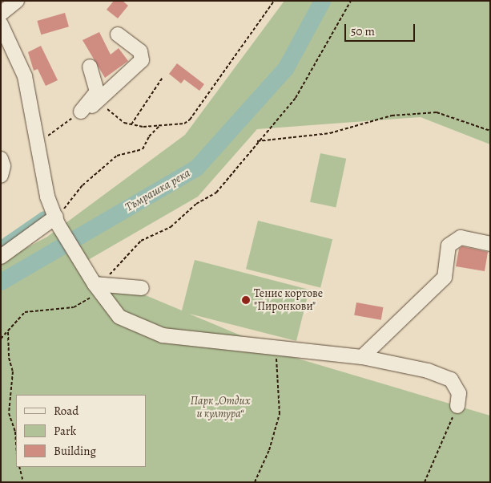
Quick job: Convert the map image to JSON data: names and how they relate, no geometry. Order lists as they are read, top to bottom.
{
  "water": ["Тъмрашка река"],
  "parks": ["Парк „Отдих и култура“"],
  "places": ["Тенис кортове \"Пиронкови\""],
  "legend": ["Road", "Park", "Building"],
  "scale_bar": "50 m"
}
